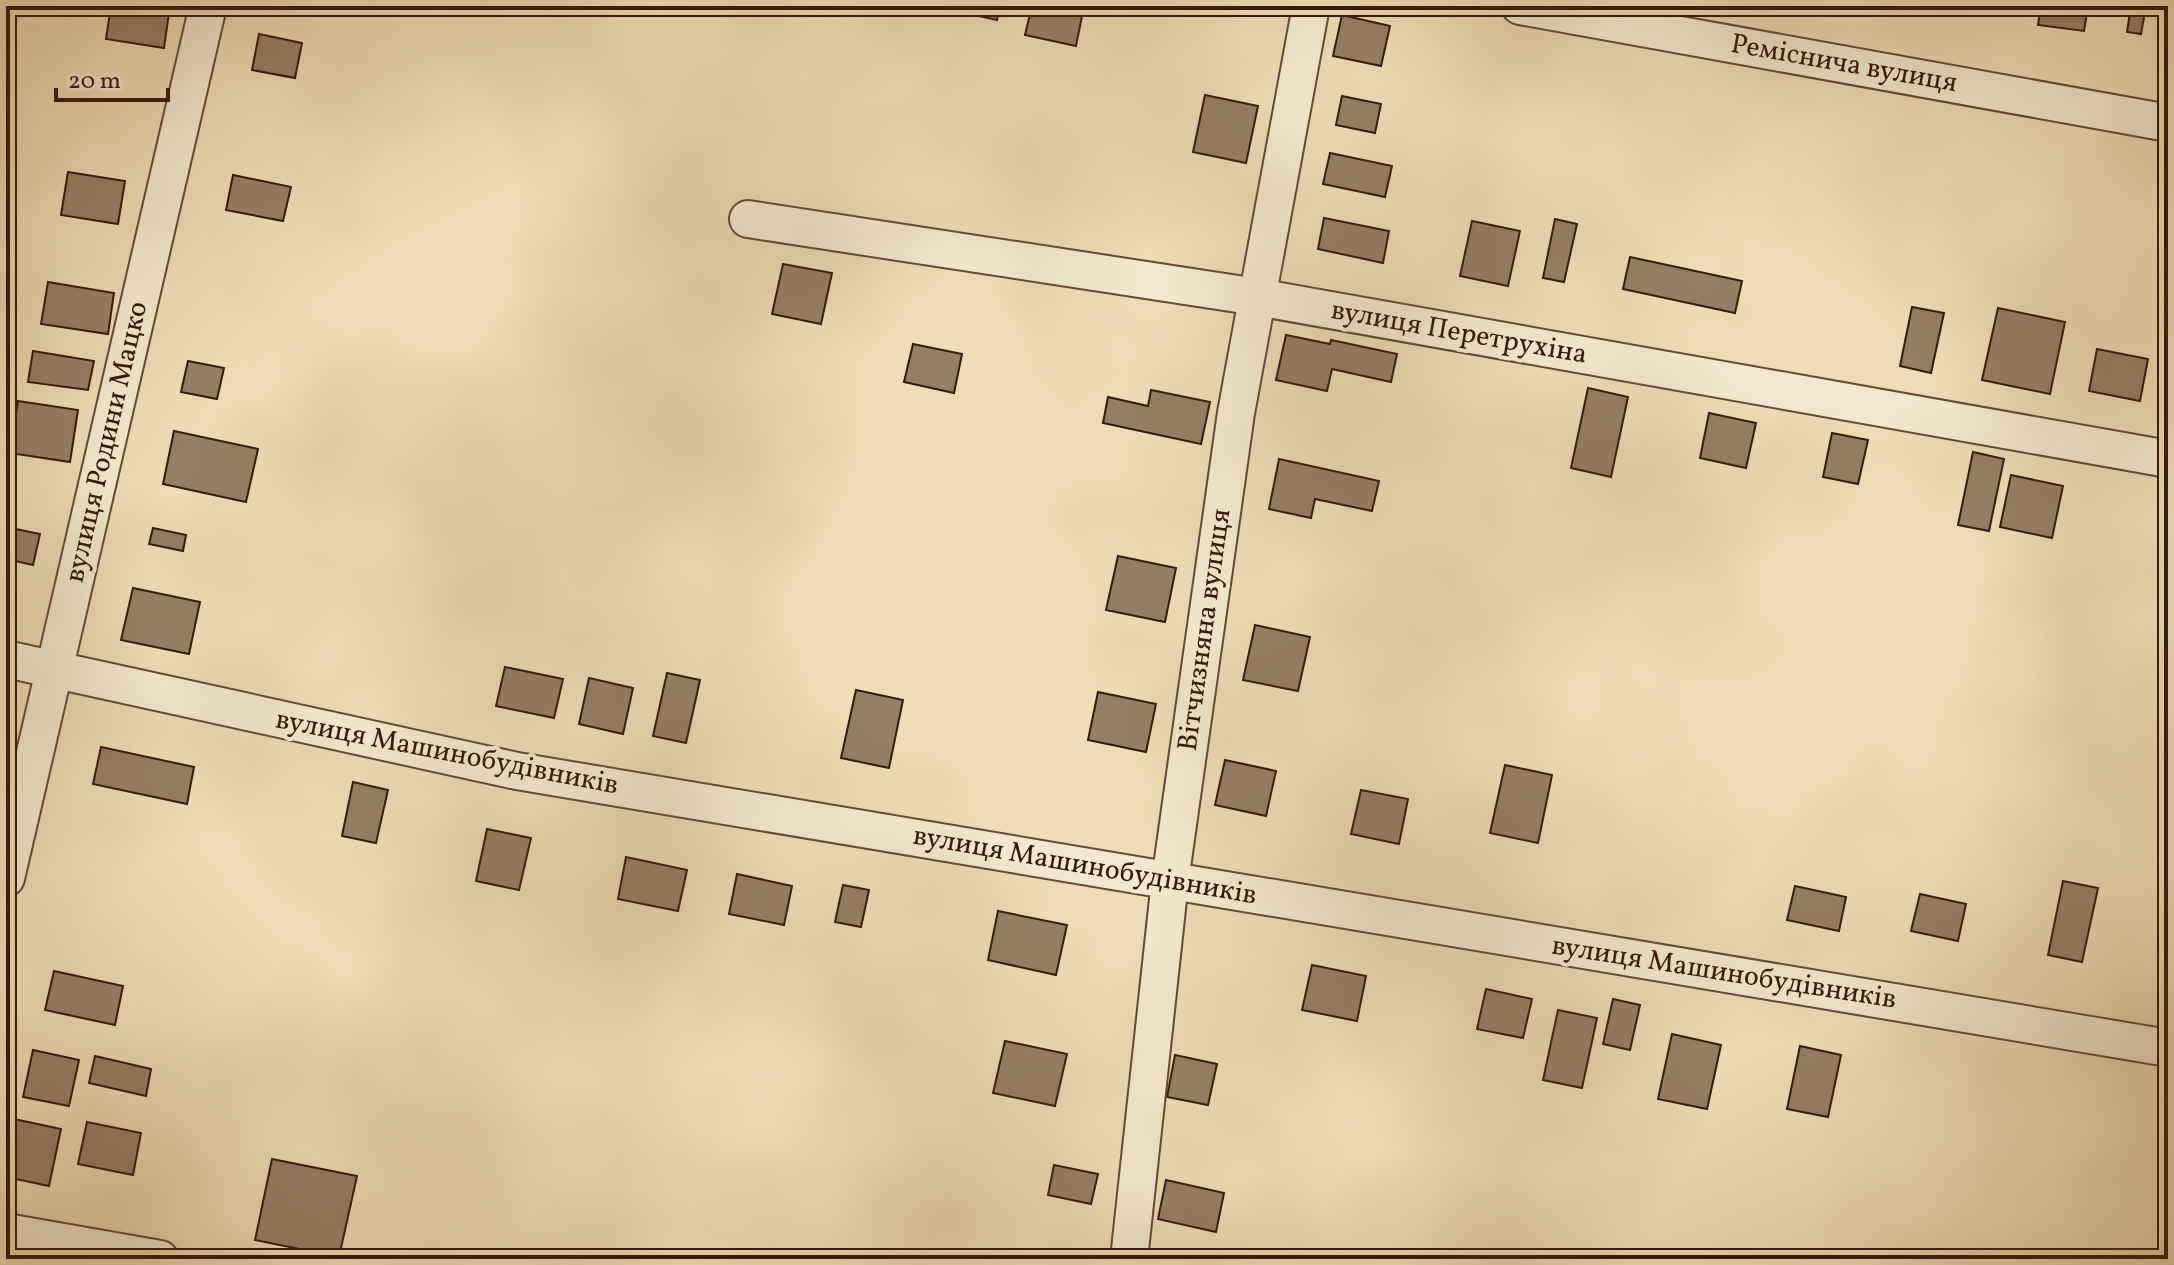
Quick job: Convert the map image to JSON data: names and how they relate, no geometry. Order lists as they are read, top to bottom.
{
  "streets": {
    "street": [
      "Реміснича вулиця",
      "вулиця Перетрухіна",
      "вулиця Родини Мацко",
      "Вітчизняна вулиця",
      "вулиця Машинобудівників"
    ]
  },
  "crossings": [
    ["вулиця Перетрухіна", "Вітчизняна вулиця"],
    ["вулиця Родини Мацко", "вулиця Машинобудівників"],
    ["Вітчизняна вулиця", "вулиця Машинобудівників"]
  ],
  "scale_bar": "20 m"
}
